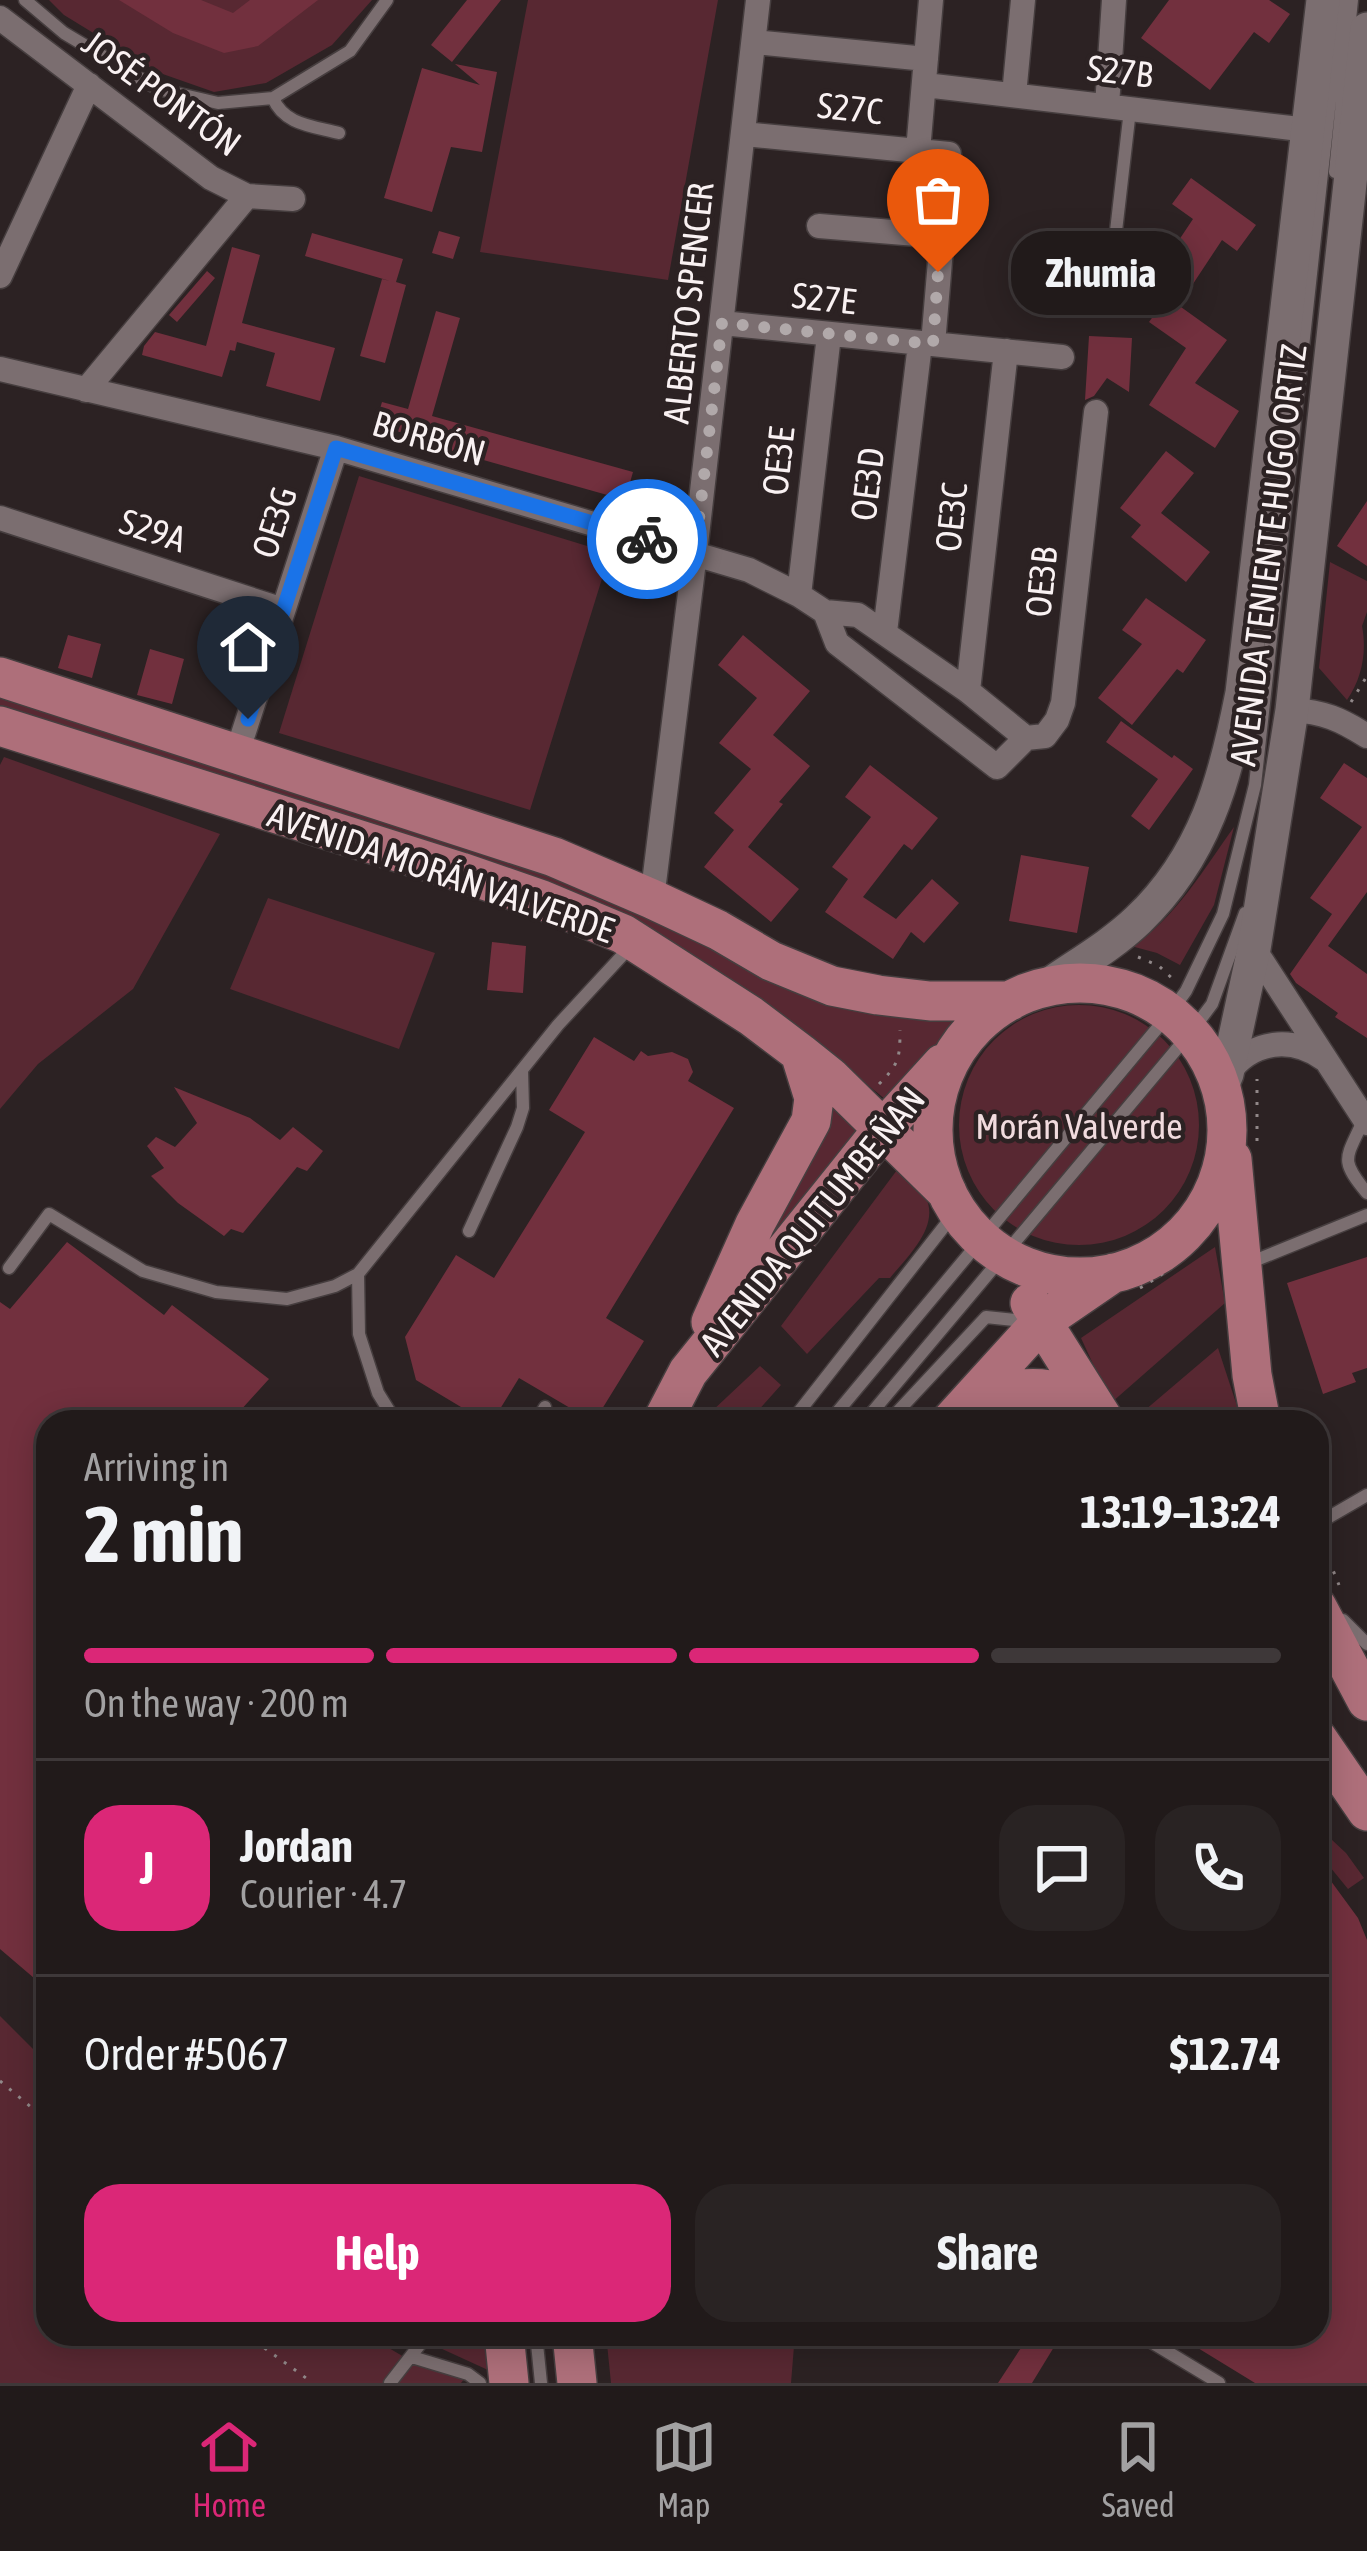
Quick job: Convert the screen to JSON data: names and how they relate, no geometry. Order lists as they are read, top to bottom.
{
  "streets": {
    "main road": ["AVENIDA TENIENTE HUGO ORTIZ", "AVENIDA MORÁN VALVERDE", "AVENIDA QUITUMBE ÑAN"],
    "street": [
      "S27B",
      "JOSÉ PONTÓN",
      "S27C",
      "S27E",
      "ALBERTO SPENCER",
      "BORBÓN",
      "OE3E",
      "OE3D",
      "OE3C",
      "OE3G",
      "S29A",
      "OE3B"
    ]
  },
  "crossings": [
    ["S27B", "ALBERTO SPENCER"],
    ["S27B", "AVENIDA TENIENTE HUGO ORTIZ"],
    ["S27C", "ALBERTO SPENCER"],
    ["S27C", "OE3D"],
    ["S27E", "ALBERTO SPENCER"],
    ["S27E", "OE3E"],
    ["S27E", "OE3D"],
    ["S27E", "OE3C"],
    ["ALBERTO SPENCER", "BORBÓN"],
    ["ALBERTO SPENCER", "AVENIDA MORÁN VALVERDE"],
    ["BORBÓN", "OE3E"],
    ["BORBÓN", "OE3D"],
    ["BORBÓN", "OE3C"],
    ["BORBÓN", "OE3G"],
    ["BORBÓN", "OE3B"],
    ["OE3G", "S29A"],
    ["OE3G", "AVENIDA MORÁN VALVERDE"],
    ["AVENIDA TENIENTE HUGO ORTIZ", "AVENIDA MORÁN VALVERDE"],
    ["AVENIDA TENIENTE HUGO ORTIZ", "AVENIDA QUITUMBE ÑAN"],
    ["AVENIDA MORÁN VALVERDE", "AVENIDA QUITUMBE ÑAN"]
  ],
  "parks": ["Morán Valverde"],
  "places": ["Zhumia"],
  "page": {
    "bubble": "Zhumia",
    "heading": ["2 min", "Arriving in", "13:19–13:24"],
    "panel": [
      "Jordan",
      "Courier · 4.7",
      "Order #5067",
      "$12.74"
    ],
    "bar": "On the way · 200 m",
    "round": "J",
    "buttons": ["Help", "Share"],
    "tabs": ["Home", "Map", "Saved"]
  }
}
